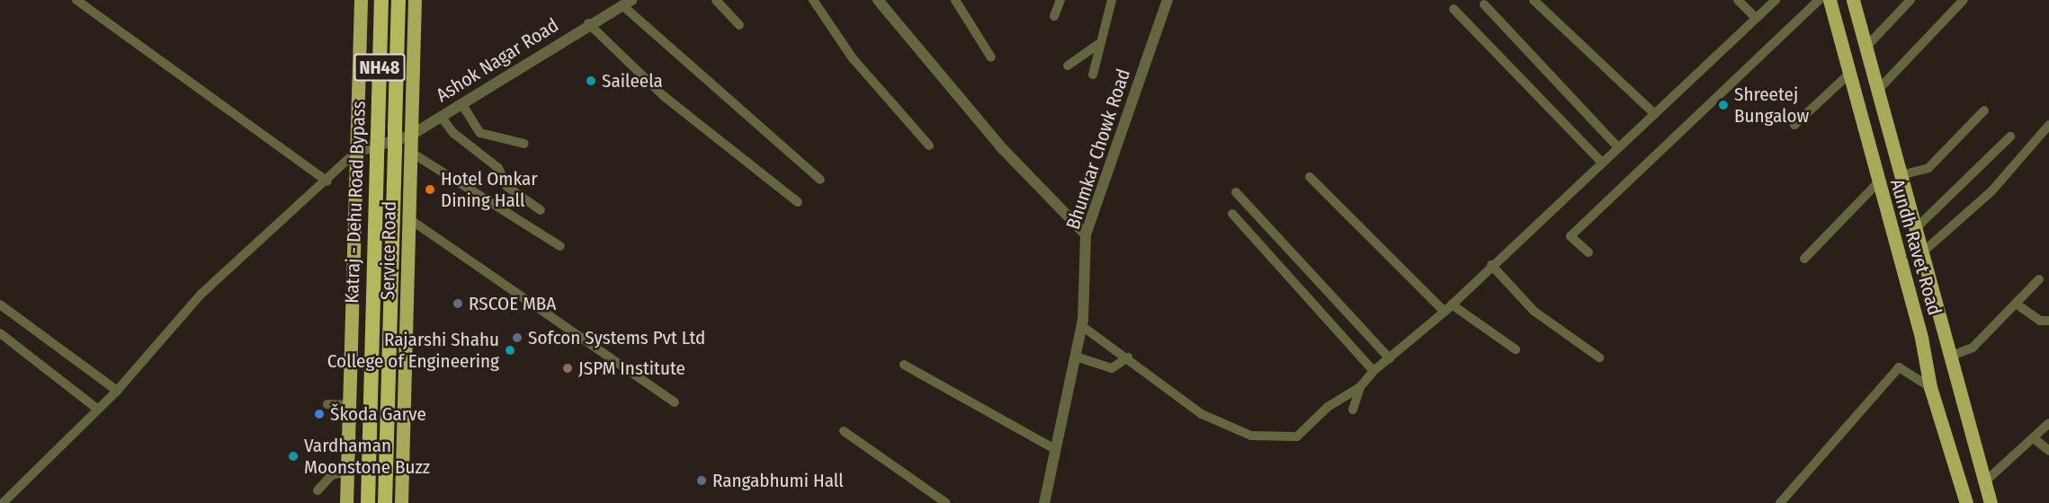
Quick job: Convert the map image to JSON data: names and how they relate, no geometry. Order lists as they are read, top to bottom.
{
  "streets": {
    "highway": ["NH48", "Katraj - Dehu Road Bypass"],
    "main road": ["Aundh Ravet Road", "Service Road"],
    "street": ["Ashok Nagar Road", "Bhumkar Chowk Road"]
  },
  "crossings": [
    ["Ashok Nagar Road", "Service Road"]
  ],
  "places": [
    "Saileela",
    "Shreetej Bungalow",
    "Hotel Omkar Dining Hall",
    "RSCOE MBA",
    "Sofcon Systems Pvt Ltd",
    "Rajarshi Shahu College of Engineering",
    "JSPM Institute",
    "Škoda Garve",
    "Vardhaman Moonstone Buzz",
    "Rangabhumi Hall"
  ]
}
